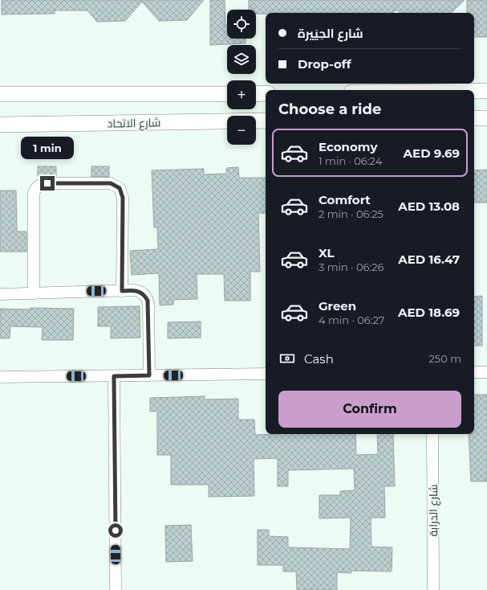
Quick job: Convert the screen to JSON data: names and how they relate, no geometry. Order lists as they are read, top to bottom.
{
  "streets": {
    "main road": ["شارع الاتحاد"],
    "street": ["شارع الدرابة"]
  },
  "page": {
    "map_buttons": ["+", "−"],
    "banner": ["شارع الحِيَيرة", "Drop-off"],
    "heading": "Choose a ride",
    "list": [
      {
        "name": "Economy",
        "note": "1 min · 06:24",
        "value": "AED 9.69"
      },
      {
        "name": "Comfort",
        "note": "2 min · 06:25",
        "value": "AED 13.08"
      },
      {
        "name": "XL",
        "note": "3 min · 06:26",
        "value": "AED 16.47"
      },
      {
        "name": "Green",
        "note": "4 min · 06:27",
        "value": "AED 18.69"
      }
    ],
    "bubble": "1 min",
    "pay": ["Cash", "250 m"],
    "buttons": "Confirm"
  }
}
